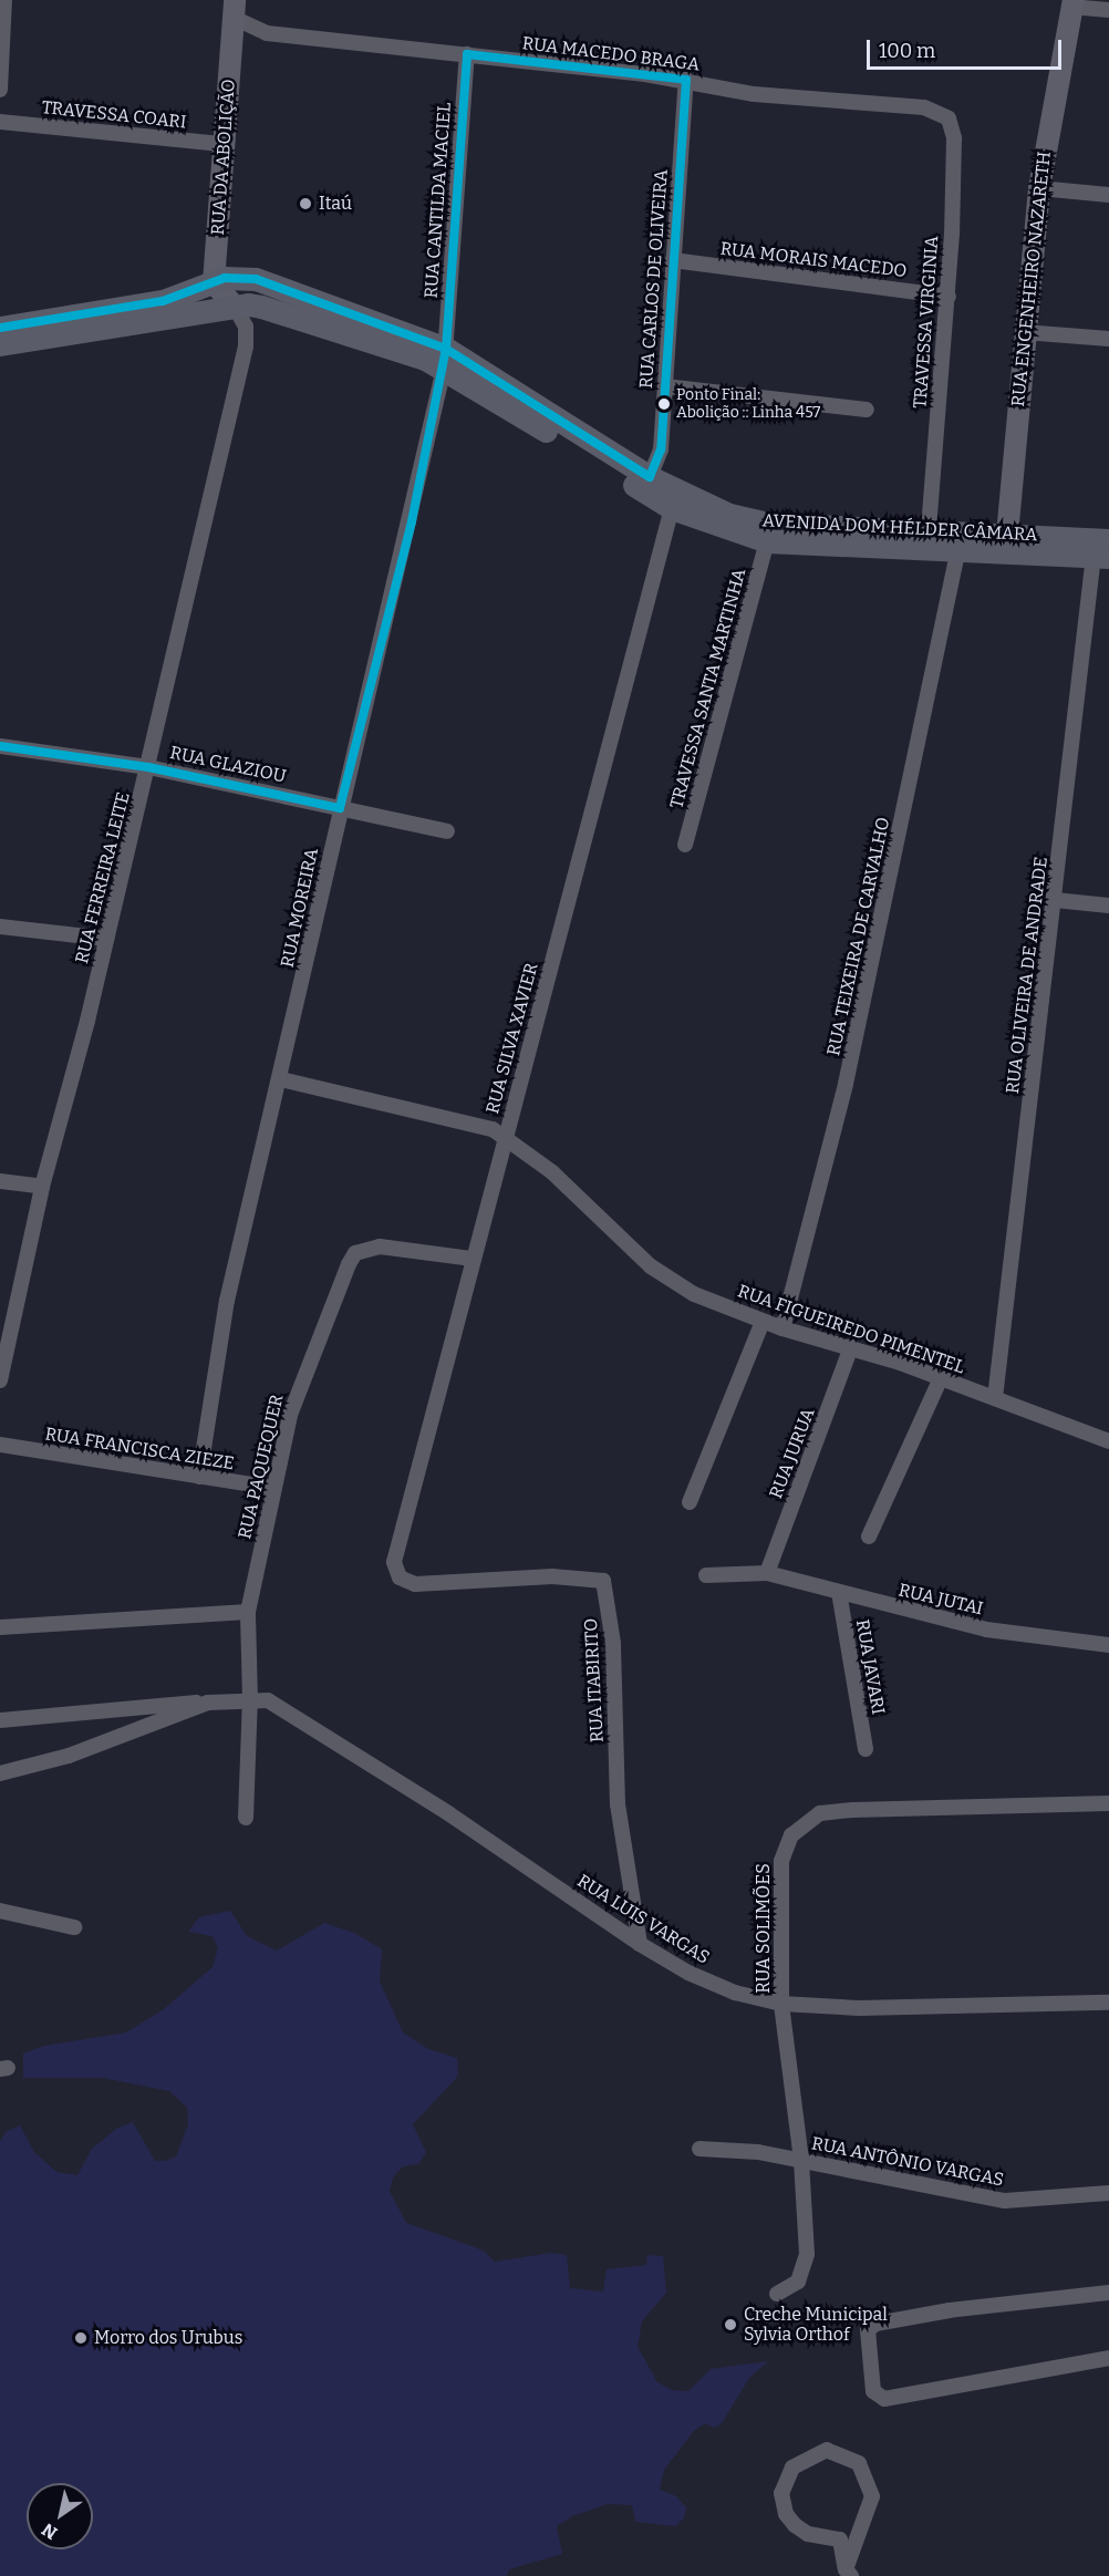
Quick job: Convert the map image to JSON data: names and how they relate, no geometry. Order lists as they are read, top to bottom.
{
  "streets": {
    "main road": ["AVENIDA DOM HÉLDER CÂMARA"],
    "street": [
      "RUA MACEDO BRAGA",
      "TRAVESSA COARI",
      "RUA DA ABOLIÇÃO",
      "RUA CANTILDA MACIEL",
      "RUA MORAIS MACEDO",
      "RUA CARLOS DE OLIVEIRA",
      "RUA ENGENHEIRO NAZARETH",
      "TRAVESSA VIRGINIA",
      "TRAVESSA SANTA MARTINHA",
      "RUA GLAZIOU",
      "RUA FERREIRA LEITE",
      "RUA MOREIRA",
      "RUA TEIXEIRA DE CARVALHO",
      "RUA OLIVEIRA DE ANDRADE",
      "RUA SILVA XAVIER",
      "RUA FIGUEIREDO PIMENTEL",
      "RUA FRANCISCA ZIEZE",
      "RUA JURUA",
      "RUA PAQUEQUER",
      "RUA JUTAI",
      "RUA JAVARI",
      "RUA ITABIRITO",
      "RUA LUIS VARGAS",
      "RUA SOLIMÕES",
      "RUA ANTÔNIO VARGAS"
    ]
  },
  "crossings": [
    ["RUA MACEDO BRAGA", "RUA DA ABOLIÇÃO"],
    ["RUA MACEDO BRAGA", "RUA CANTILDA MACIEL"],
    ["RUA MACEDO BRAGA", "RUA CARLOS DE OLIVEIRA"],
    ["RUA MACEDO BRAGA", "TRAVESSA VIRGINIA"],
    ["TRAVESSA COARI", "RUA DA ABOLIÇÃO"],
    ["RUA DA ABOLIÇÃO", "AVENIDA DOM HÉLDER CÂMARA"],
    ["RUA CANTILDA MACIEL", "AVENIDA DOM HÉLDER CÂMARA"],
    ["RUA CANTILDA MACIEL", "RUA MOREIRA"],
    ["RUA MORAIS MACEDO", "RUA CARLOS DE OLIVEIRA"],
    ["RUA MORAIS MACEDO", "TRAVESSA VIRGINIA"],
    ["RUA CARLOS DE OLIVEIRA", "AVENIDA DOM HÉLDER CÂMARA"],
    ["RUA ENGENHEIRO NAZARETH", "AVENIDA DOM HÉLDER CÂMARA"],
    ["TRAVESSA VIRGINIA", "AVENIDA DOM HÉLDER CÂMARA"],
    ["AVENIDA DOM HÉLDER CÂMARA", "TRAVESSA SANTA MARTINHA"],
    ["AVENIDA DOM HÉLDER CÂMARA", "RUA FERREIRA LEITE"],
    ["AVENIDA DOM HÉLDER CÂMARA", "RUA MOREIRA"],
    ["AVENIDA DOM HÉLDER CÂMARA", "RUA TEIXEIRA DE CARVALHO"],
    ["AVENIDA DOM HÉLDER CÂMARA", "RUA OLIVEIRA DE ANDRADE"],
    ["AVENIDA DOM HÉLDER CÂMARA", "RUA SILVA XAVIER"],
    ["RUA GLAZIOU", "RUA FERREIRA LEITE"],
    ["RUA GLAZIOU", "RUA MOREIRA"],
    ["RUA MOREIRA", "RUA FIGUEIREDO PIMENTEL"],
    ["RUA MOREIRA", "RUA FRANCISCA ZIEZE"],
    ["RUA TEIXEIRA DE CARVALHO", "RUA FIGUEIREDO PIMENTEL"],
    ["RUA OLIVEIRA DE ANDRADE", "RUA FIGUEIREDO PIMENTEL"],
    ["RUA SILVA XAVIER", "RUA FIGUEIREDO PIMENTEL"],
    ["RUA SILVA XAVIER", "RUA PAQUEQUER"],
    ["RUA SILVA XAVIER", "RUA ITABIRITO"],
    ["RUA FIGUEIREDO PIMENTEL", "RUA JURUA"],
    ["RUA FRANCISCA ZIEZE", "RUA PAQUEQUER"],
    ["RUA JURUA", "RUA JUTAI"],
    ["RUA PAQUEQUER", "RUA LUIS VARGAS"],
    ["RUA JUTAI", "RUA JAVARI"],
    ["RUA ITABIRITO", "RUA LUIS VARGAS"],
    ["RUA LUIS VARGAS", "RUA SOLIMÕES"],
    ["RUA SOLIMÕES", "RUA ANTÔNIO VARGAS"]
  ],
  "places": [
    "Itaú",
    "Ponto Final: Abolição :: Linha 457",
    "Creche Municipal Sylvia Orthof",
    "Morro dos Urubus"
  ],
  "lines": ["transit line 457"],
  "scale_bar": "100 m",
  "north": "bottom left"
}
